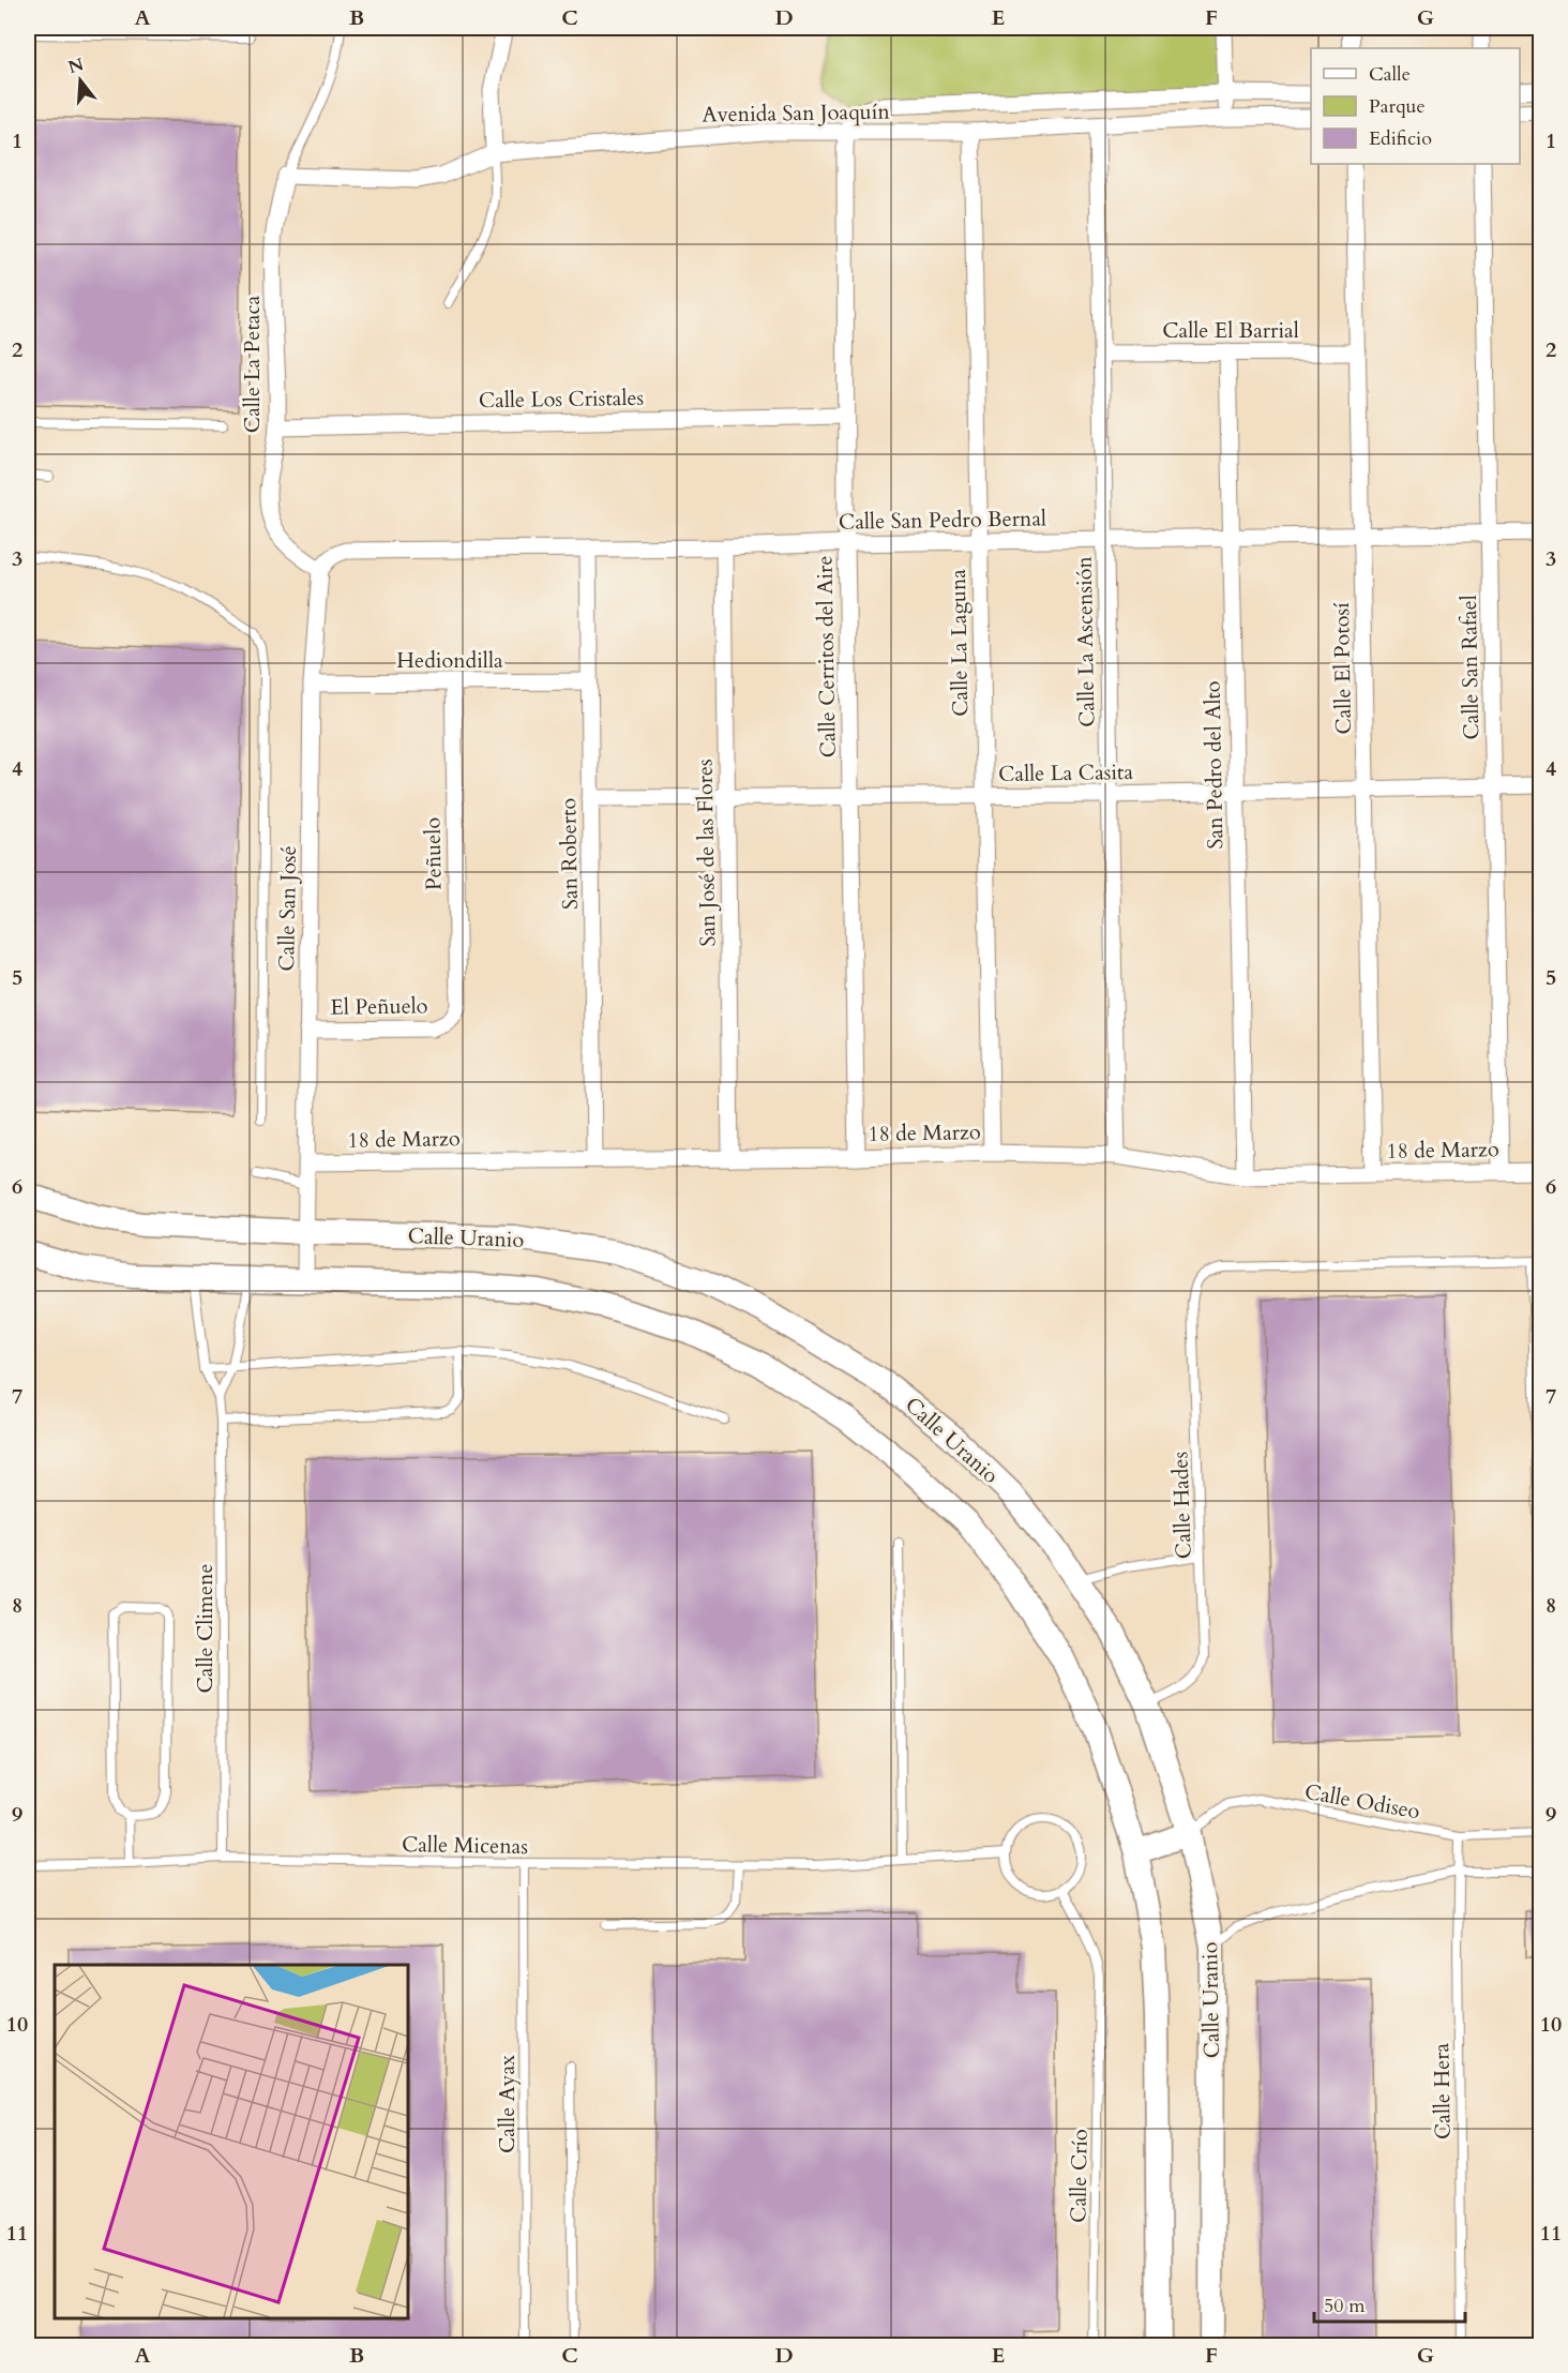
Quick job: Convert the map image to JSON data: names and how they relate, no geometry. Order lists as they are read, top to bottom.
{
  "streets": {
    "street": [
      "Avenida San Joaquín",
      "Calle El Barrial",
      "Calle La Petaca",
      "Calle Los Cristales",
      "Calle San Pedro Bernal",
      "Calle La Ascensión",
      "Calle La Laguna",
      "Calle Cerritos del Aire",
      "Hediondilla",
      "Calle San Rafael",
      "Calle El Potosí",
      "San Pedro del Alto",
      "Calle La Casita",
      "San José de las Flores",
      "Peñuelo",
      "San Roberto",
      "Calle San José",
      "El Peñuelo",
      "18 de Marzo",
      "Calle Uranio"
    ],
    "lane": [
      "Calle Hades",
      "Calle Climene",
      "Calle Odiseo",
      "Calle Micenas",
      "Calle Hera",
      "Calle Ayax",
      "Calle Crío"
    ]
  },
  "crossings": [
    ["Avenida San Joaquín", "Calle La Petaca"],
    ["Avenida San Joaquín", "Calle La Ascensión"],
    ["Avenida San Joaquín", "Calle La Laguna"],
    ["Avenida San Joaquín", "Calle Cerritos del Aire"],
    ["Calle El Barrial", "Calle La Ascensión"],
    ["Calle El Barrial", "Calle El Potosí"],
    ["Calle El Barrial", "San Pedro del Alto"],
    ["Calle La Petaca", "Calle Los Cristales"],
    ["Calle La Petaca", "Calle San Pedro Bernal"],
    ["Calle La Petaca", "Calle San José"],
    ["Calle Los Cristales", "Calle Cerritos del Aire"],
    ["Calle San Pedro Bernal", "Calle La Ascensión"],
    ["Calle San Pedro Bernal", "Calle La Laguna"],
    ["Calle San Pedro Bernal", "Calle Cerritos del Aire"],
    ["Calle San Pedro Bernal", "Calle San Rafael"],
    ["Calle San Pedro Bernal", "Calle El Potosí"],
    ["Calle San Pedro Bernal", "San Pedro del Alto"],
    ["Calle San Pedro Bernal", "San José de las Flores"],
    ["Calle San Pedro Bernal", "San Roberto"],
    ["Calle San Pedro Bernal", "Calle San José"],
    ["Calle La Ascensión", "Calle La Casita"],
    ["Calle La Ascensión", "18 de Marzo"],
    ["Calle La Laguna", "Calle La Casita"],
    ["Calle La Laguna", "18 de Marzo"],
    ["Calle Cerritos del Aire", "Calle La Casita"],
    ["Calle Cerritos del Aire", "18 de Marzo"],
    ["Hediondilla", "Peñuelo"],
    ["Hediondilla", "San Roberto"],
    ["Hediondilla", "Calle San José"],
    ["Calle San Rafael", "Calle La Casita"],
    ["Calle San Rafael", "18 de Marzo"],
    ["Calle El Potosí", "Calle La Casita"],
    ["Calle El Potosí", "18 de Marzo"],
    ["San Pedro del Alto", "Calle La Casita"],
    ["San Pedro del Alto", "18 de Marzo"],
    ["Calle La Casita", "San José de las Flores"],
    ["Calle La Casita", "San Roberto"],
    ["San José de las Flores", "18 de Marzo"],
    ["Peñuelo", "El Peñuelo"],
    ["San Roberto", "18 de Marzo"],
    ["Calle San José", "El Peñuelo"],
    ["Calle San José", "18 de Marzo"],
    ["Calle San José", "Calle Uranio"],
    ["Calle Uranio", "Calle Hades"],
    ["Calle Uranio", "Calle Odiseo"],
    ["Calle Climene", "Calle Micenas"],
    ["Calle Odiseo", "Calle Hera"],
    ["Calle Micenas", "Calle Ayax"],
    ["Calle Micenas", "Calle Crío"]
  ],
  "legend": ["Calle", "Parque", "Edificio"],
  "scale_bar": "50 m",
  "north": "top",
  "grid": {
    "columns": [
      "A",
      "B",
      "C",
      "D",
      "E",
      "F",
      "G"
    ],
    "rows": [
      "1",
      "2",
      "3",
      "4",
      "5",
      "6",
      "7",
      "8",
      "9",
      "10",
      "11"
    ]
  }
}
